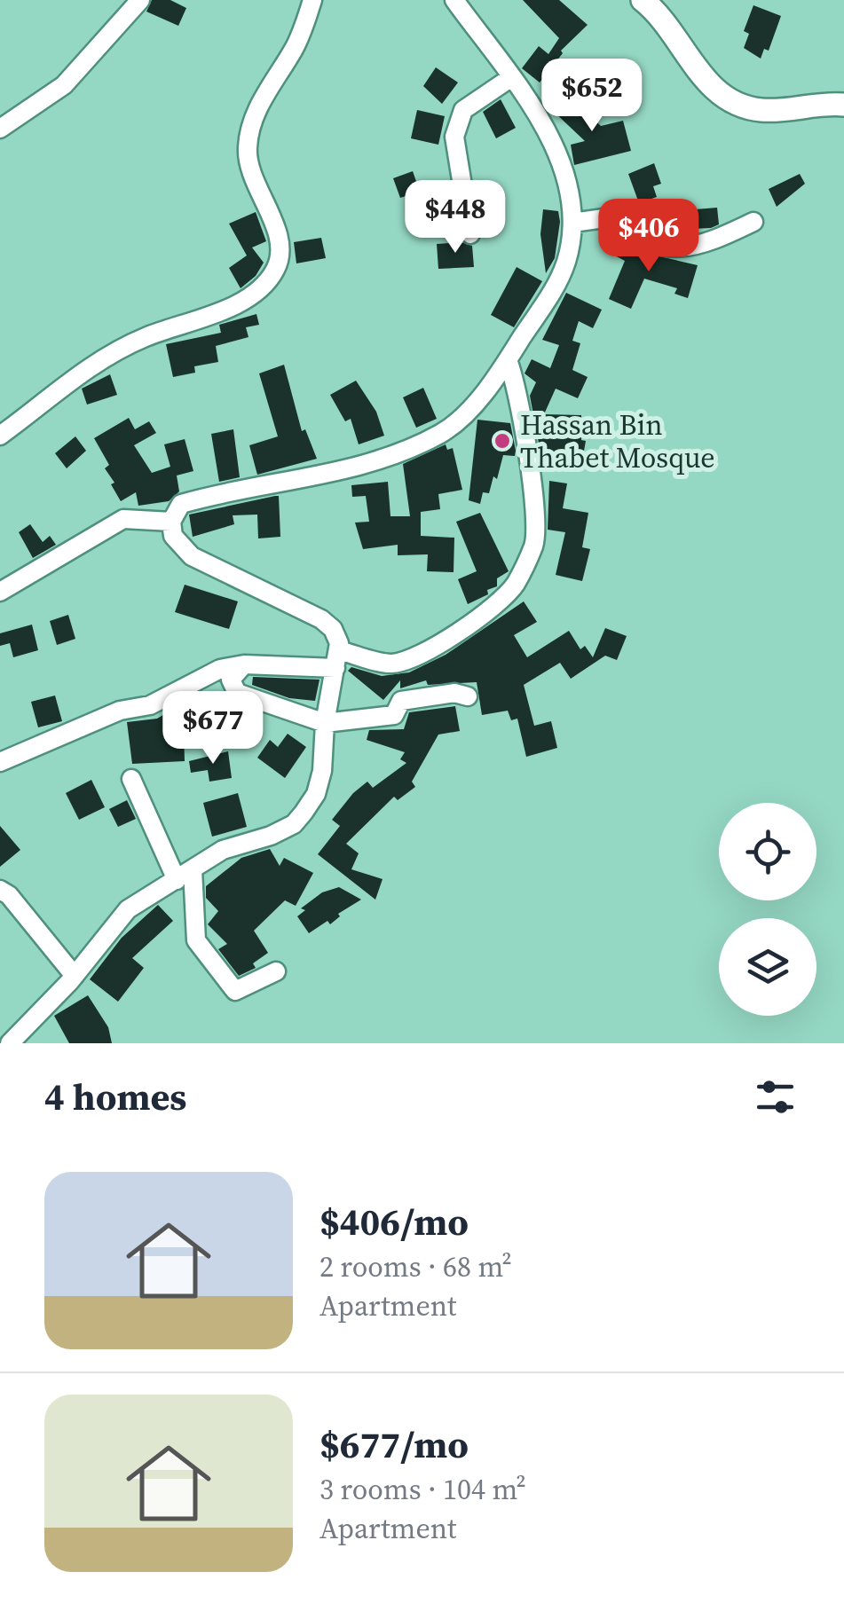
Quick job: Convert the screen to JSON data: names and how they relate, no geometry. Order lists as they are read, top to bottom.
{
  "places": ["Hassan Bin Thabet Mosque"],
  "page": {
    "price": [
      "$652",
      "$448",
      "$406",
      "$677"
    ],
    "heading": "4 homes",
    "list": [
      {
        "name": "$406/mo",
        "note": "2 rooms · 68 m² · Apartment"
      },
      {
        "name": "$677/mo",
        "note": "3 rooms · 104 m² · Apartment"
      }
    ]
  }
}
